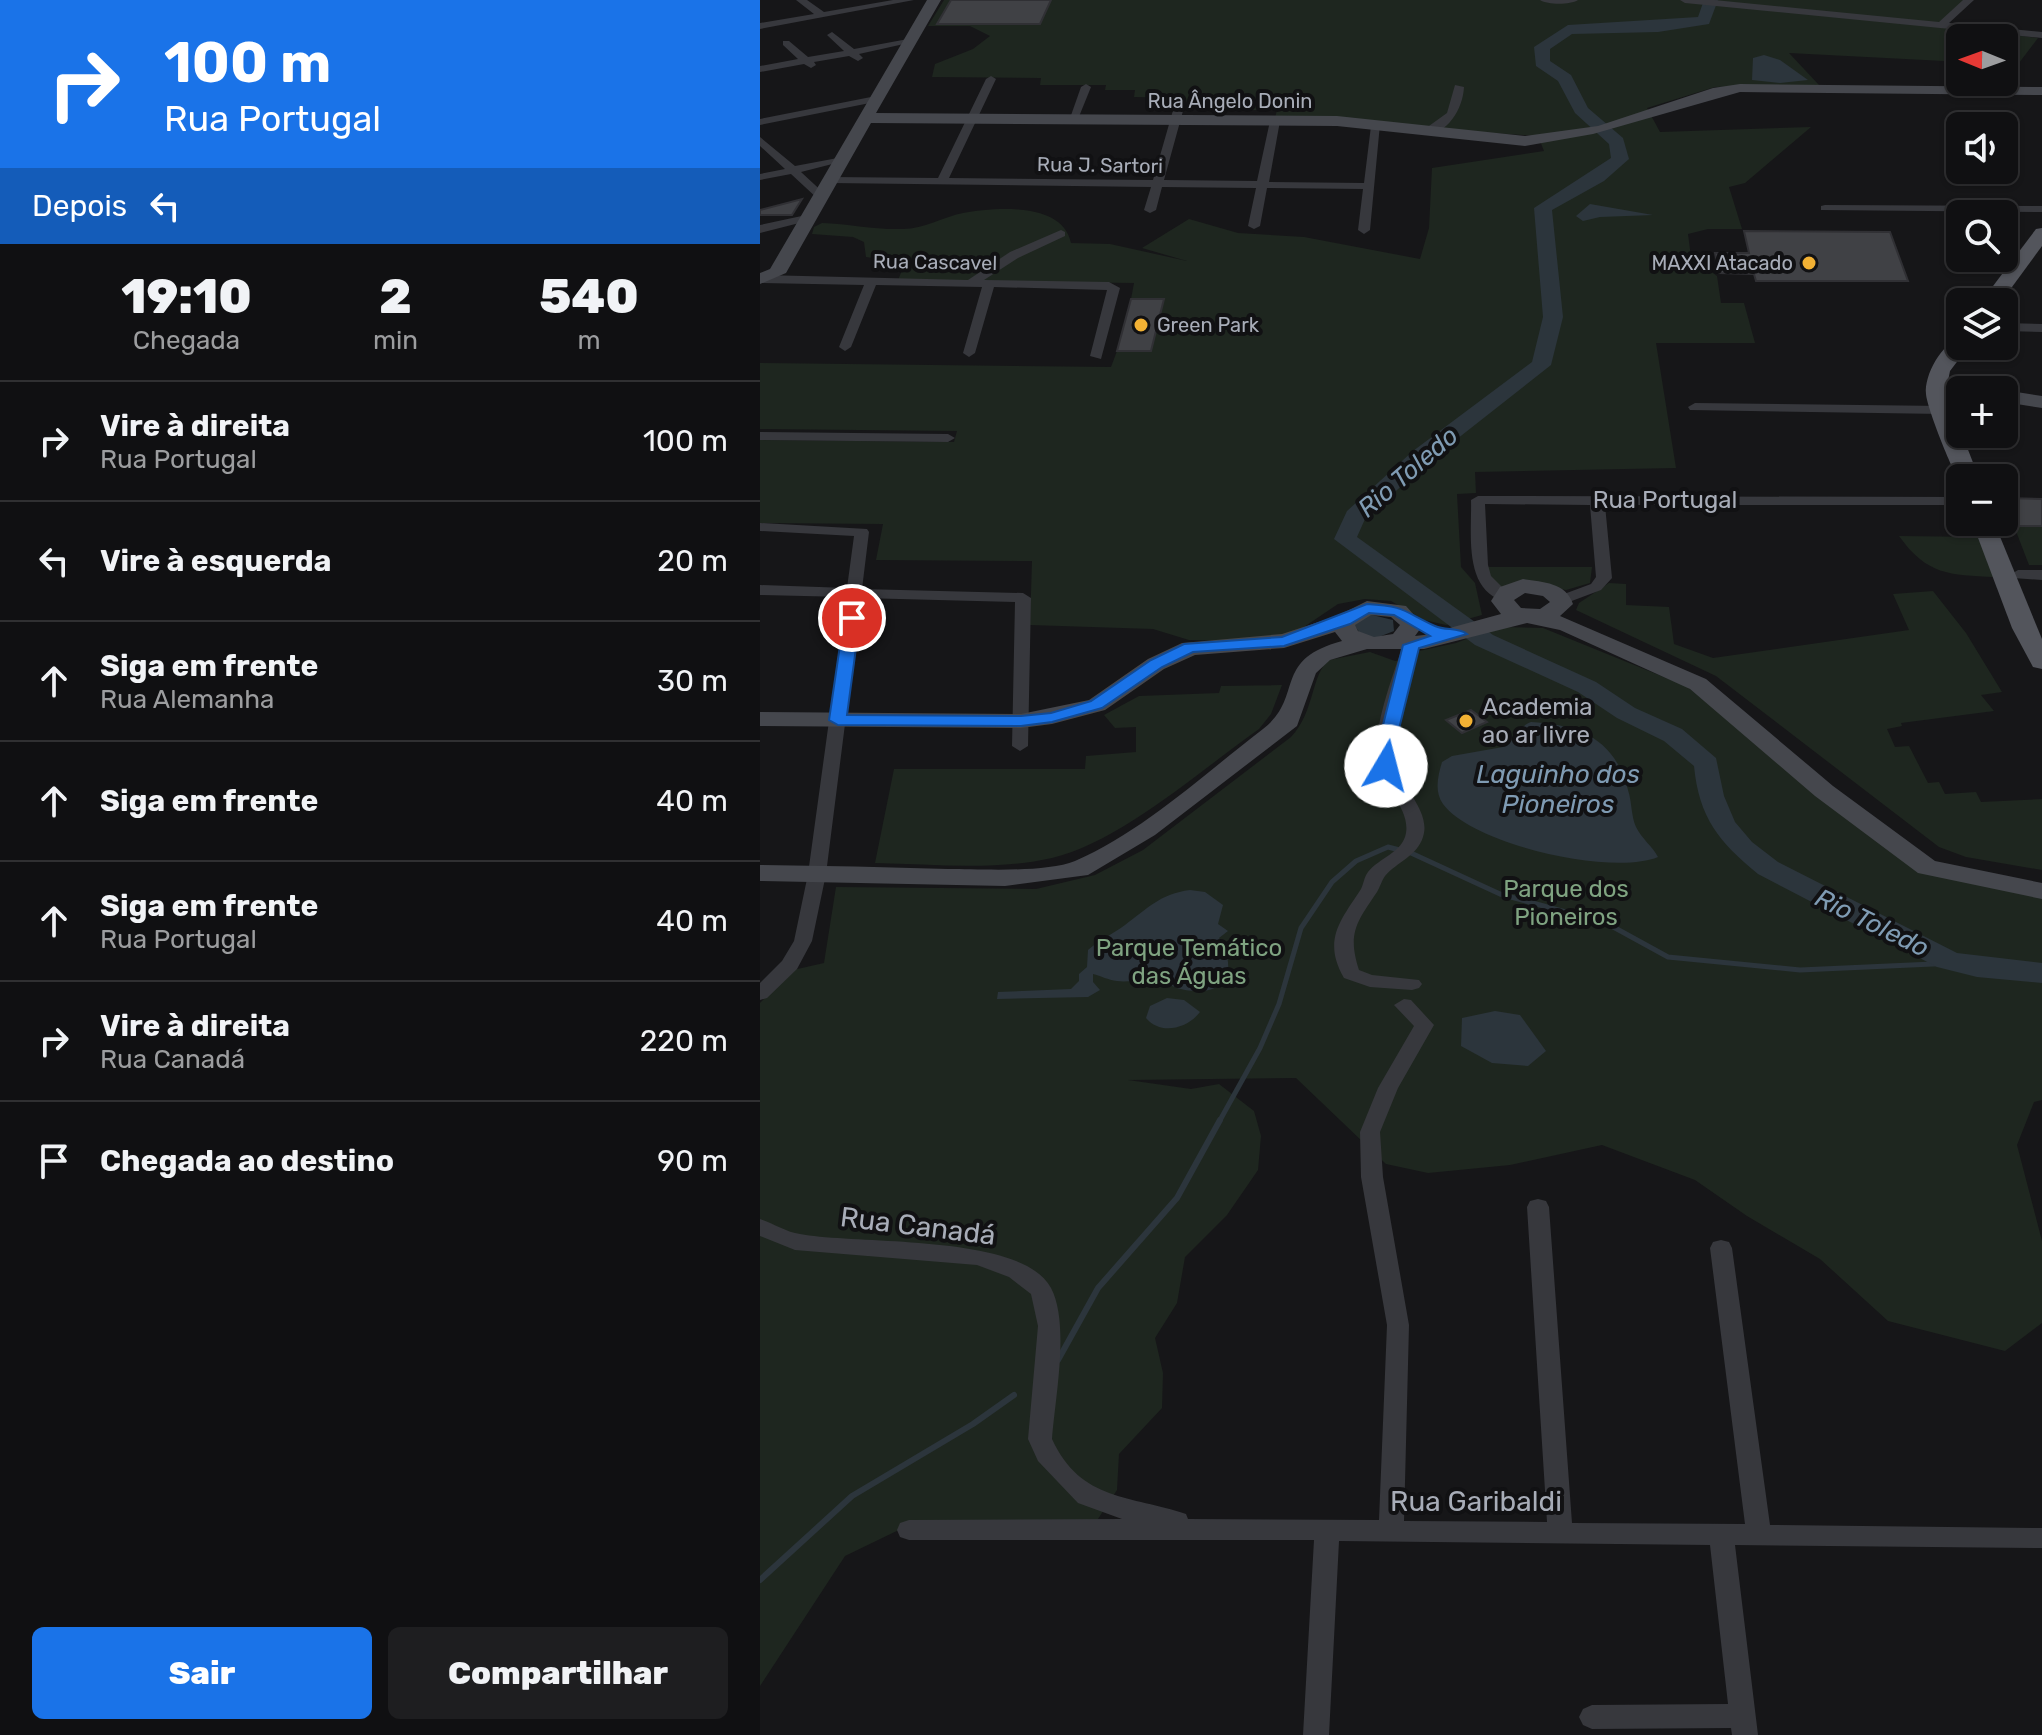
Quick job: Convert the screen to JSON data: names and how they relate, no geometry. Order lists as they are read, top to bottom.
{
  "streets": {
    "street": [
      "Rua Ângelo Donin",
      "Rua J. Sartori",
      "Rua Cascavel",
      "Rua Portugal",
      "Rua Canadá",
      "Rua Garibaldi"
    ]
  },
  "crossings": [
    ["Rua Canadá", "Rua Garibaldi"]
  ],
  "water": ["Rio Toledo", "Laguinho dos Pioneiros"],
  "parks": ["Parque dos Pioneiros", "Parque Temático das Águas"],
  "places": ["MAXXI Atacado", "Green Park", "Academia ao ar livre"],
  "north": "left",
  "page": {
    "turn": ["100 m", "Rua Portugal"],
    "map_buttons": ["+", "−"],
    "then": "Depois",
    "eta": [
      "19:10",
      "Chegada",
      "2",
      "min",
      "540",
      "m"
    ],
    "list": [
      {
        "name": "Vire à direita",
        "note": "Rua Portugal",
        "value": "100 m"
      },
      {
        "name": "Vire à esquerda",
        "value": "20 m"
      },
      {
        "name": "Siga em frente",
        "note": "Rua Alemanha",
        "value": "30 m"
      },
      {
        "name": "Siga em frente",
        "value": "40 m"
      },
      {
        "name": "Siga em frente",
        "note": "Rua Portugal",
        "value": "40 m"
      },
      {
        "name": "Vire à direita",
        "note": "Rua Canadá",
        "value": "220 m"
      },
      {
        "name": "Chegada ao destino",
        "value": "90 m"
      }
    ],
    "buttons": ["Sair", "Compartilhar"]
  }
}
